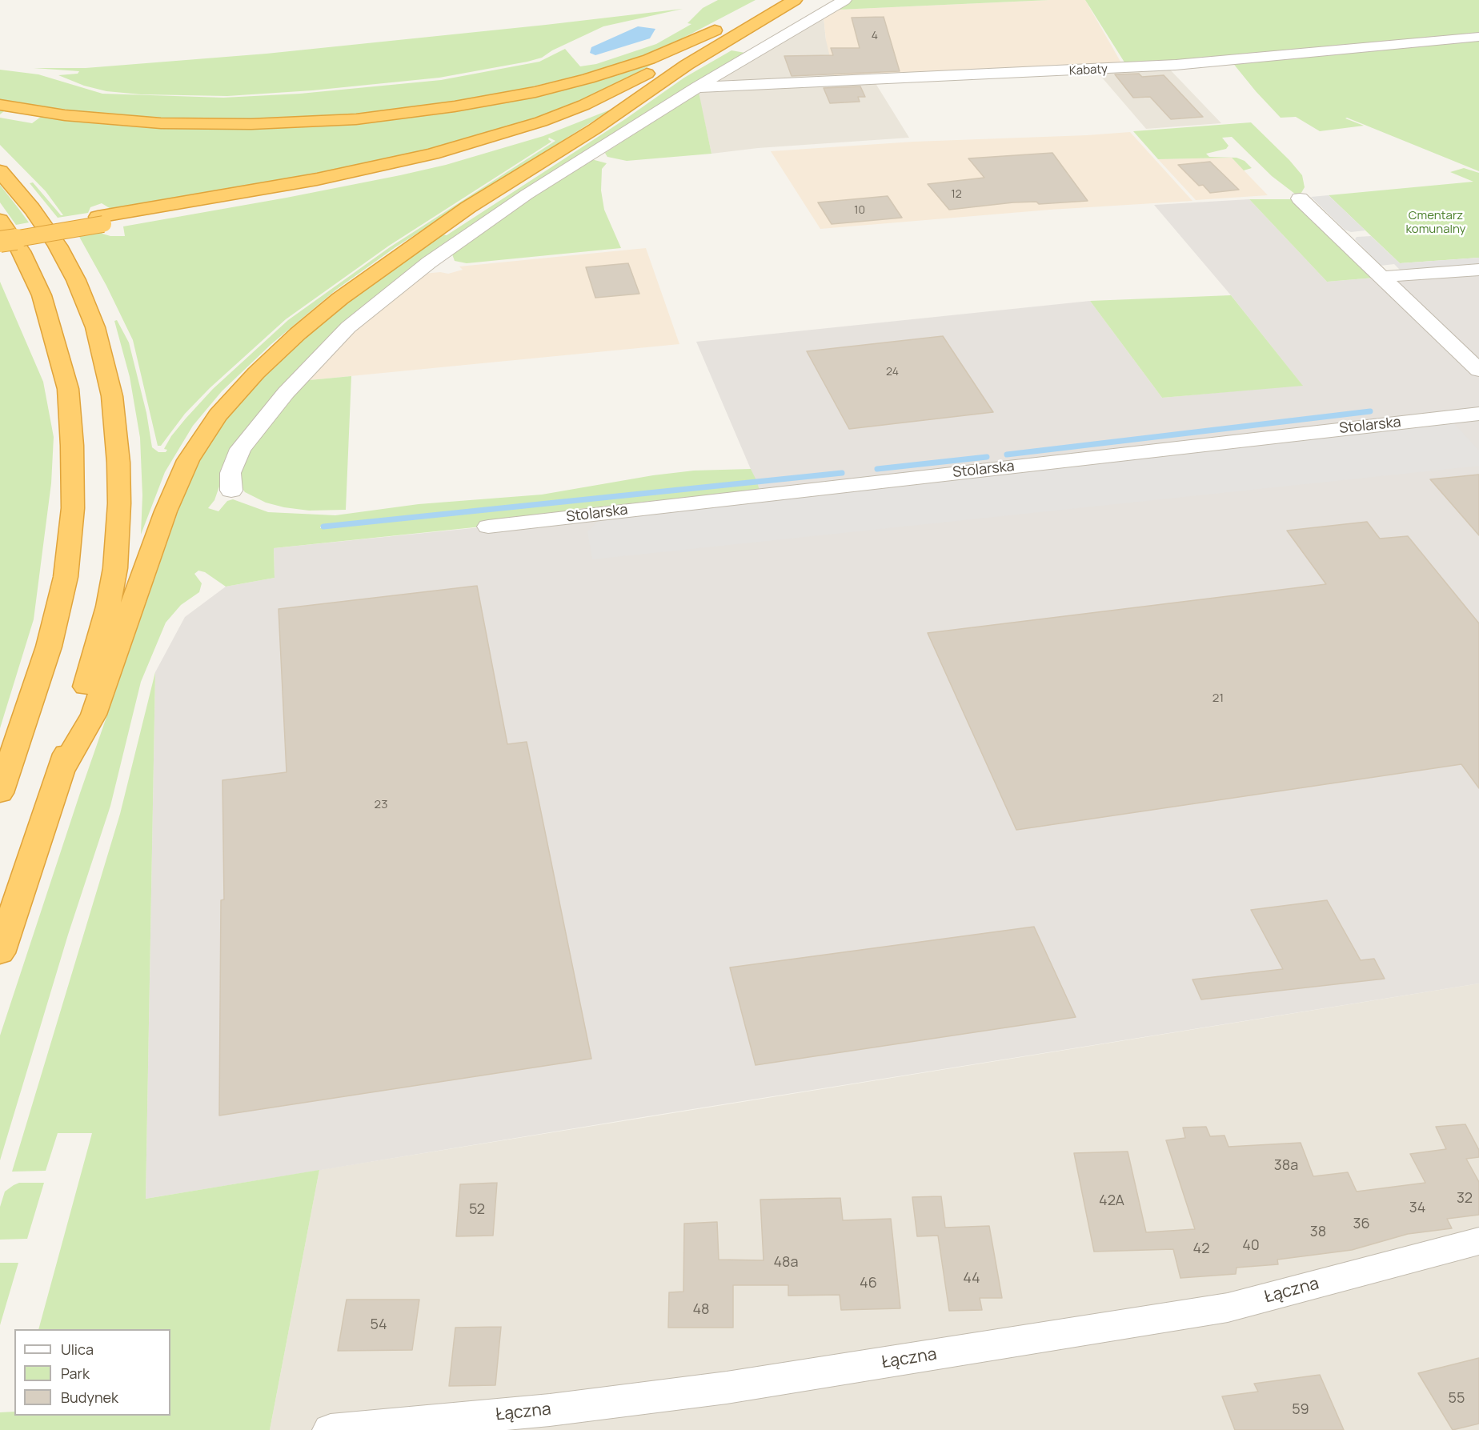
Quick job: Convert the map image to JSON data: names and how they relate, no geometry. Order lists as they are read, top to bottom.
{
  "streets": {
    "street": ["Kabaty", "Stolarska", "Łączna"]
  },
  "parks": ["Cmentarz komunalny"],
  "house_numbers": [
    "4",
    "12",
    "10",
    "24",
    "21",
    "23",
    "38a",
    "32",
    "42A",
    "34",
    "52",
    "36",
    "38",
    "40",
    "42",
    "48a",
    "44",
    "46",
    "48",
    "54",
    "55",
    "59"
  ],
  "legend": ["Ulica", "Park", "Budynek"]
}
